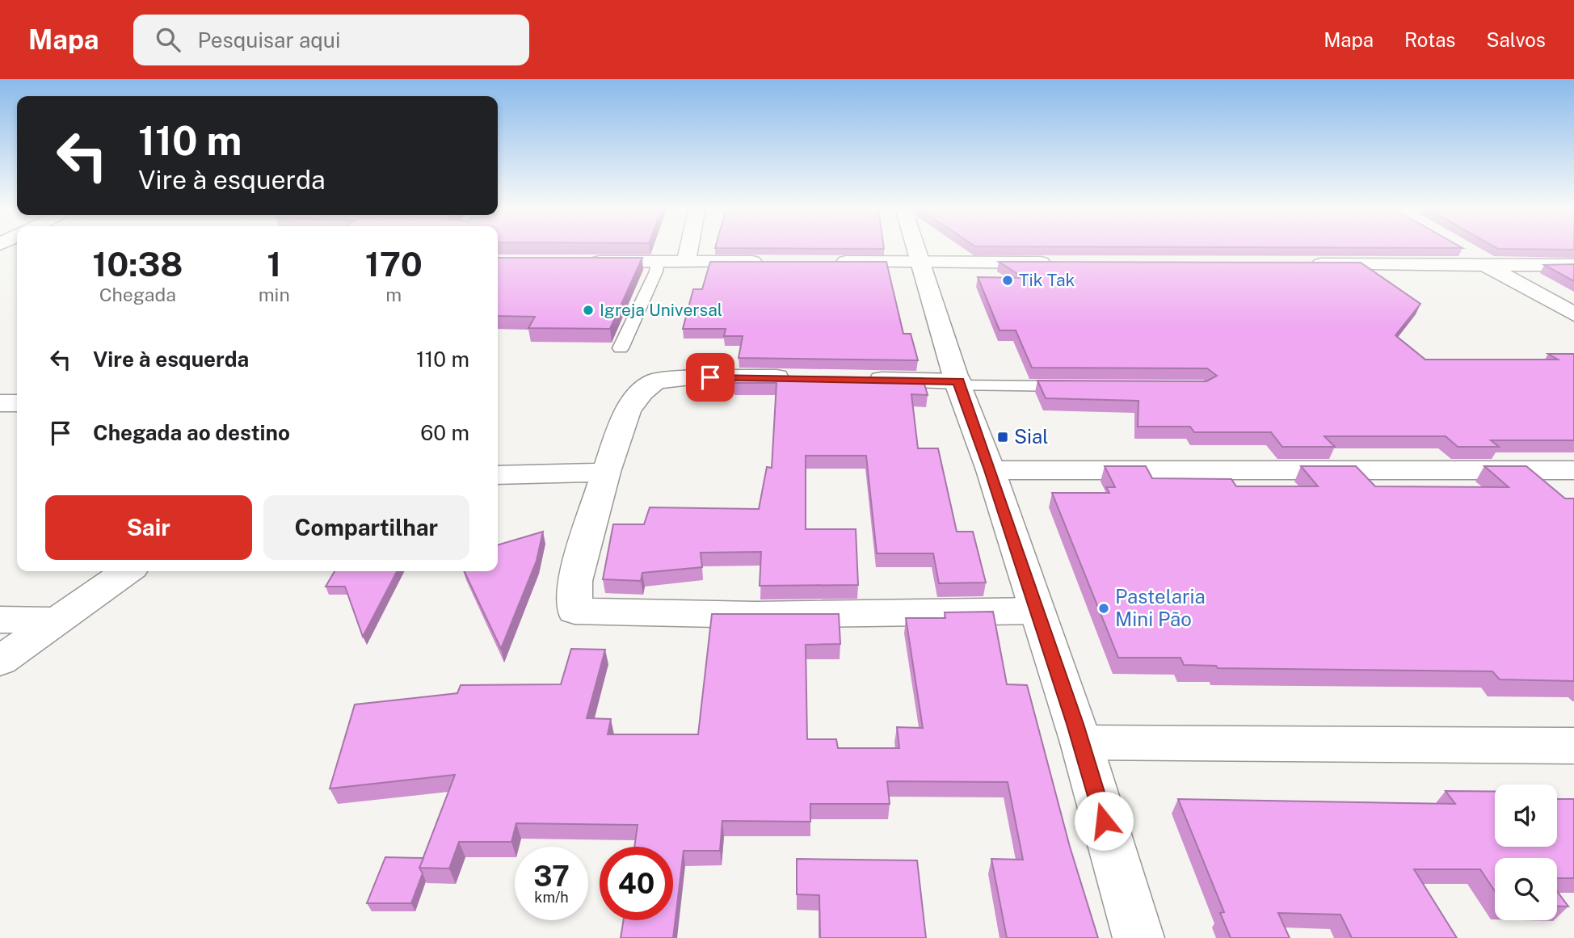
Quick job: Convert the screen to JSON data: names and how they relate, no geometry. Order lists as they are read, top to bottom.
{
  "places": {
    "other": ["Tik Tak", "Igreja Universal", "Pastelaria Mini Pão"],
    "transit": ["Sial"]
  },
  "page": {
    "header": "Mapa",
    "search": "Pesquisar aqui",
    "nav": ["Mapa", "Rotas", "Salvos"],
    "turn": ["110 m", "Vire à esquerda"],
    "eta": [
      "10:38",
      "Chegada",
      "1",
      "min",
      "170",
      "m"
    ],
    "list": [
      {
        "name": "Vire à esquerda",
        "value": "110 m"
      },
      {
        "name": "Chegada ao destino",
        "value": "60 m"
      }
    ],
    "buttons": ["Sair", "Compartilhar"],
    "speed": "37 km/h",
    "limit": "40"
  }
}
